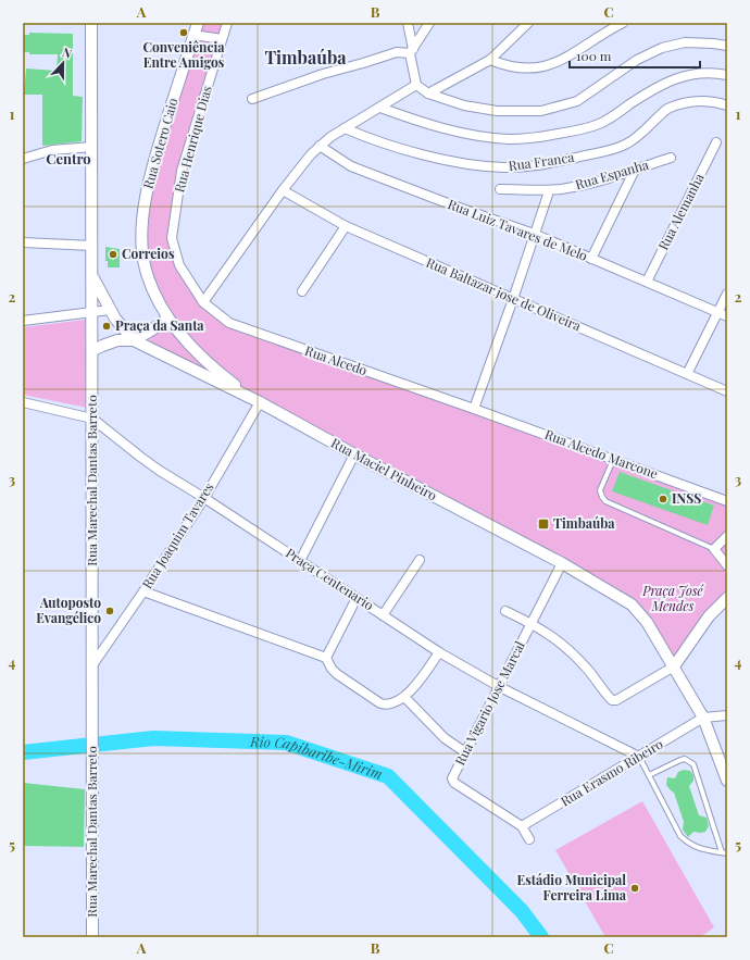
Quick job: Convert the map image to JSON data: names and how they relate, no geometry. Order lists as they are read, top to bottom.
{
  "streets": {
    "street": [
      "Rua Henrique Dias",
      "Rua Sotero Caio",
      "Rua Franca",
      "Rua Espanha",
      "Rua Alemanha",
      "Rua Luiz Tavares de Melo",
      "Rua Baltazar jose de Oliveira",
      "Rua Alcedo",
      "Rua Alcedo Marcone",
      "Rua Maciel Pinheiro",
      "Rua Marechal Dantas Barreto",
      "Rua Joaquim Tavares",
      "Praça Centenario",
      "Rua Vigario Jose Marcal",
      "Rua Erasmo Ribeiro"
    ]
  },
  "crossings": [
    ["Rua Henrique Dias", "Rua Alcedo"],
    ["Rua Sotero Caio", "Rua Maciel Pinheiro"],
    ["Rua Sotero Caio", "Rua Joaquim Tavares"],
    ["Rua Alemanha", "Rua Luiz Tavares de Melo"],
    ["Rua Alcedo", "Rua Alcedo Marcone"],
    ["Rua Maciel Pinheiro", "Rua Marechal Dantas Barreto"],
    ["Rua Maciel Pinheiro", "Rua Joaquim Tavares"],
    ["Rua Maciel Pinheiro", "Rua Vigario Jose Marcal"],
    ["Rua Maciel Pinheiro", "Rua Erasmo Ribeiro"],
    ["Rua Marechal Dantas Barreto", "Rua Joaquim Tavares"],
    ["Rua Marechal Dantas Barreto", "Praça Centenario"],
    ["Rua Joaquim Tavares", "Praça Centenario"],
    ["Praça Centenario", "Rua Vigario Jose Marcal"],
    ["Praça Centenario", "Rua Erasmo Ribeiro"],
    ["Rua Vigario Jose Marcal", "Rua Erasmo Ribeiro"]
  ],
  "districts": ["Timbaúba", "Centro"],
  "water": ["Rio Capibaribe-Mirim"],
  "parks": ["Praça José Mendes"],
  "places": {
    "other": [
      "Conveniência Entre Amigos",
      "Correios",
      "Praça da Santa",
      "INSS",
      "Autoposto Evangélico",
      "Estádio Municipal Ferreira Lima"
    ],
    "transit": ["Timbaúba"]
  },
  "scale_bar": "100 m",
  "north": "top",
  "grid": {
    "columns": ["A", "B", "C"],
    "rows": [
      "1",
      "2",
      "3",
      "4",
      "5"
    ]
  }
}
